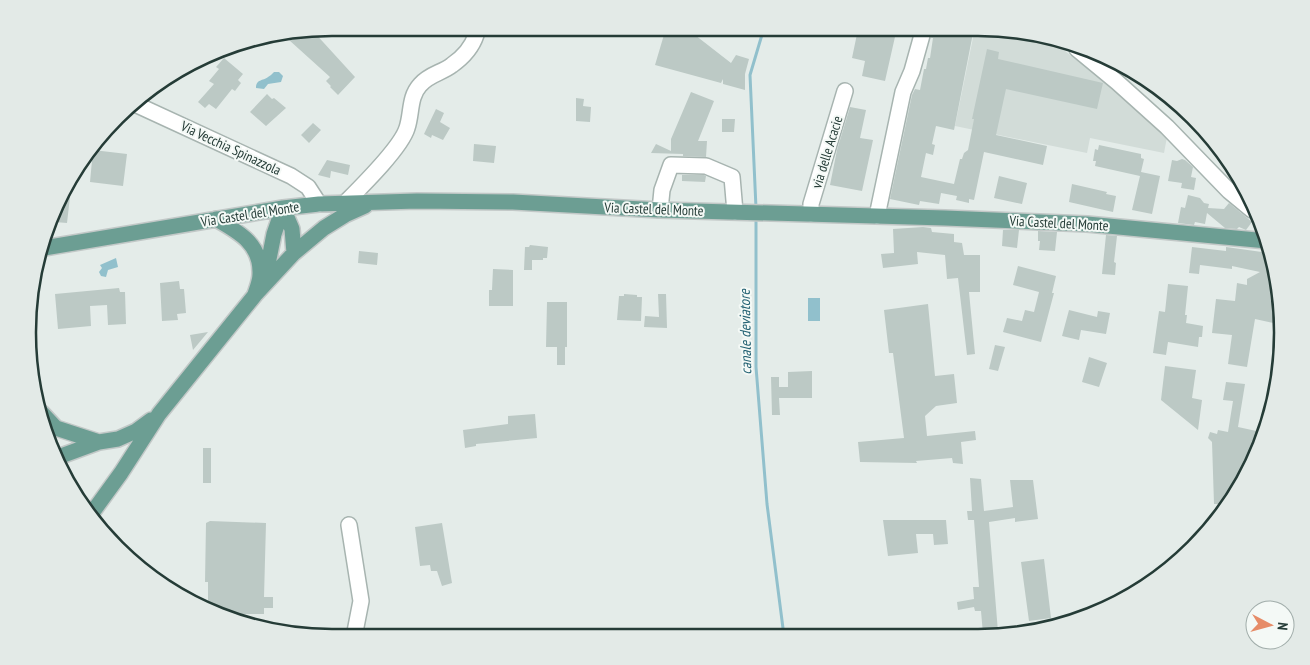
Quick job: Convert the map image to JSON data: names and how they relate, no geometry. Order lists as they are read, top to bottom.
{
  "streets": {
    "main road": ["Via Castel del Monte"],
    "street": ["Via Vecchia Spinazzola", "via delle Acacie"]
  },
  "crossings": [
    ["Via Vecchia Spinazzola", "Via Castel del Monte"],
    ["via delle Acacie", "Via Castel del Monte"]
  ],
  "water": ["canale deviatore"],
  "north": "right"
}
